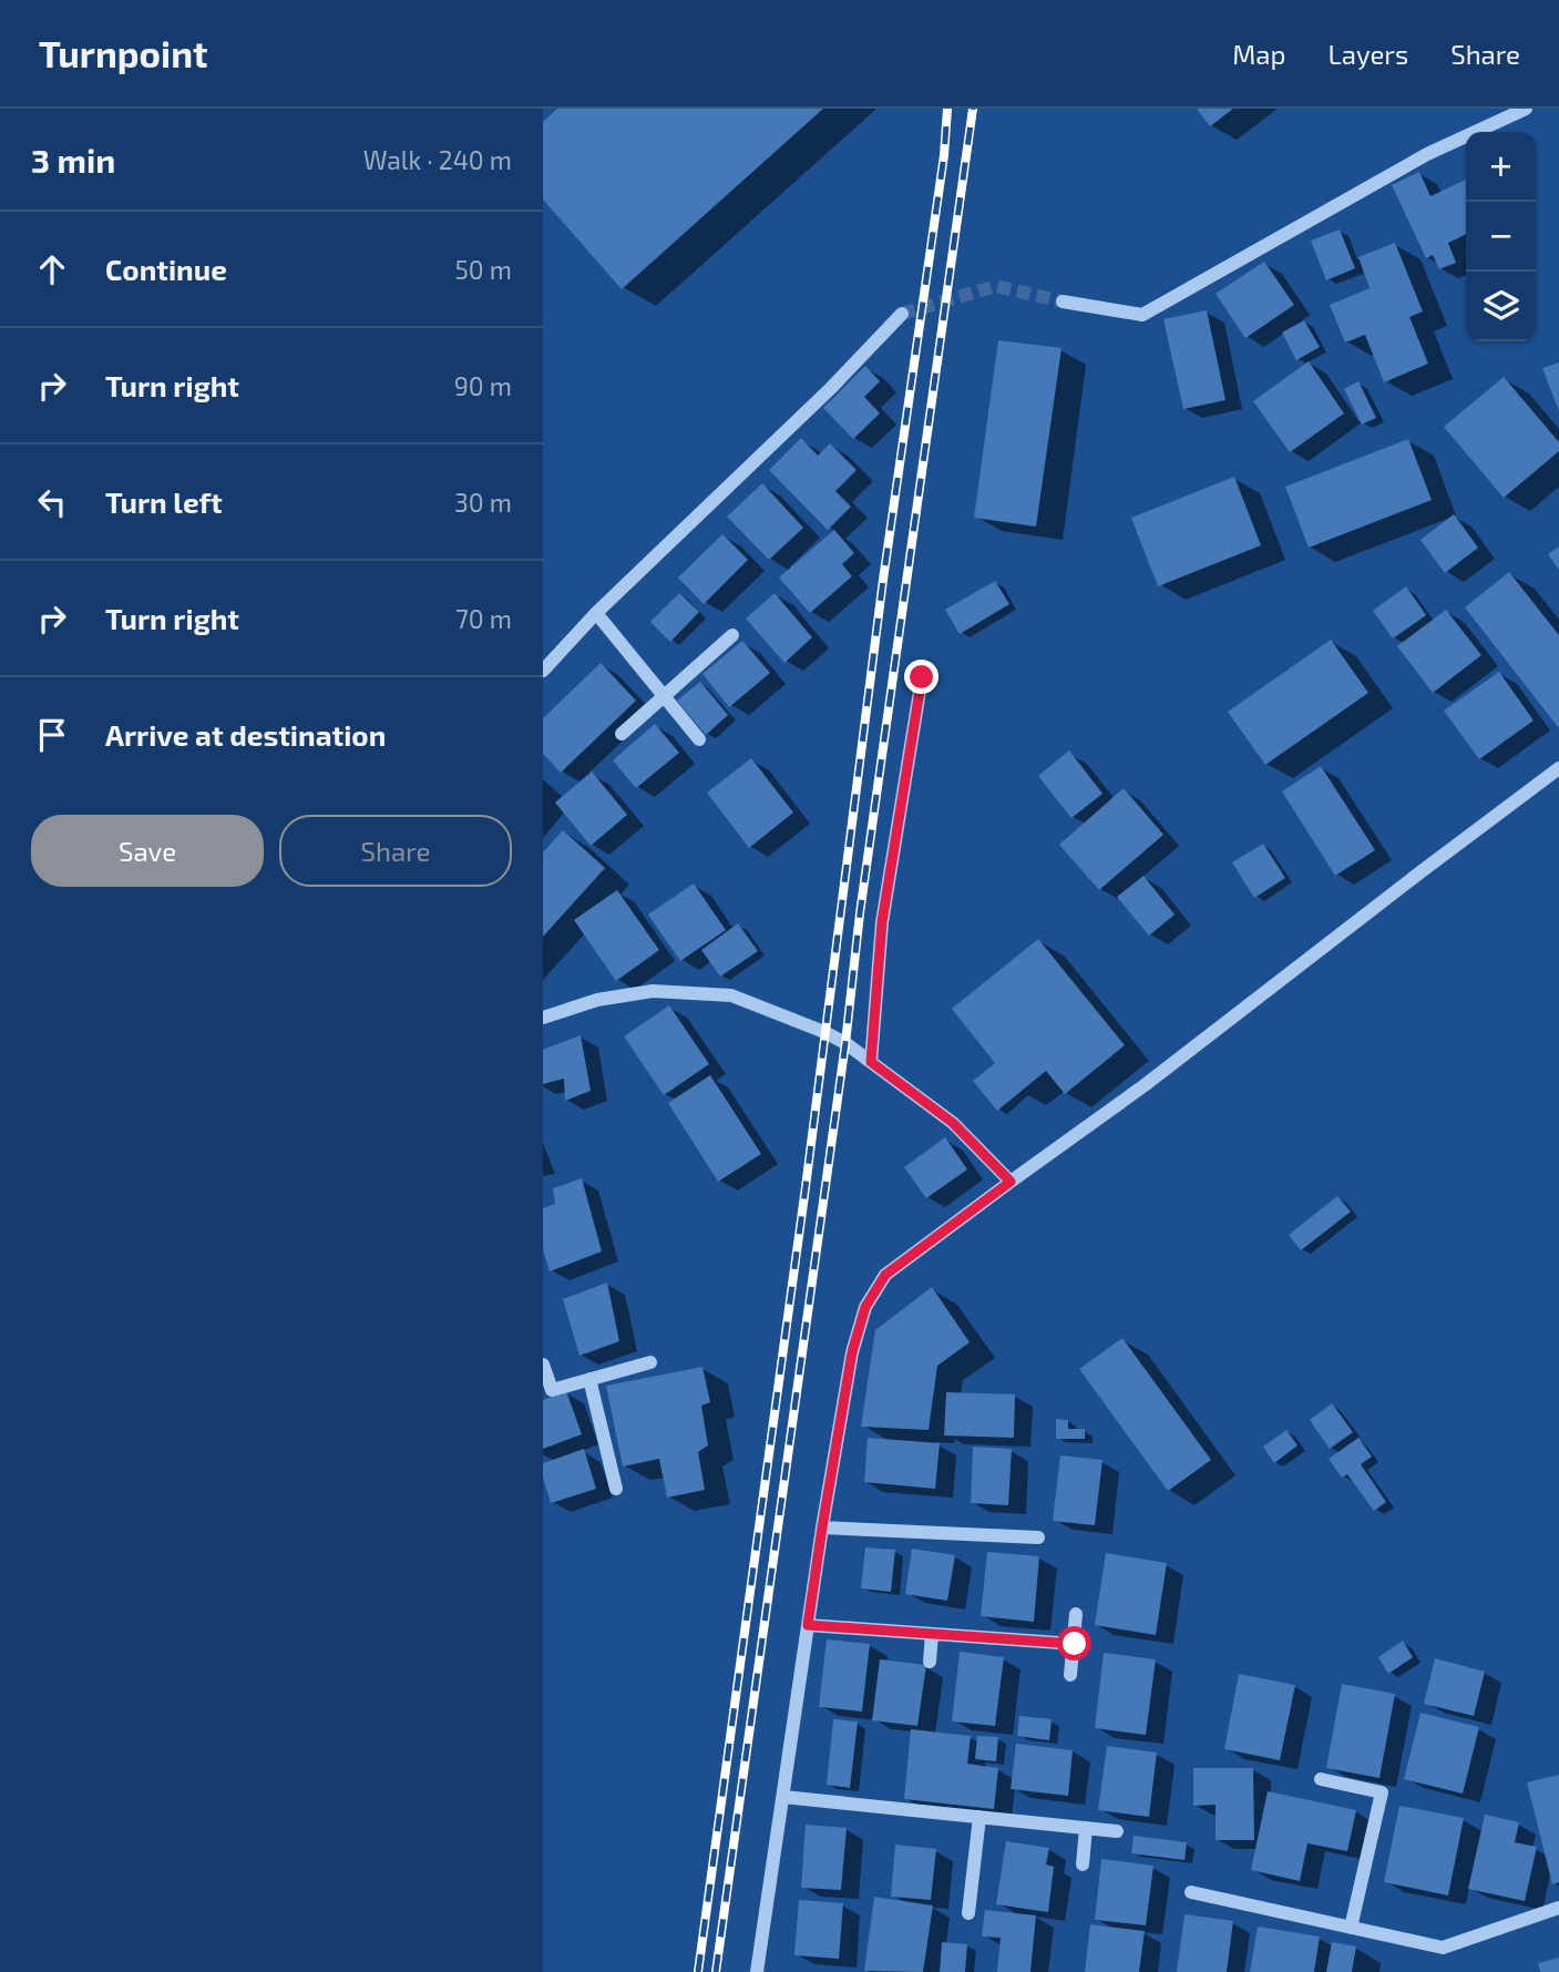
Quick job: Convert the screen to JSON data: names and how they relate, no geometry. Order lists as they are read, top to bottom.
{
  "page": {
    "header": "Turnpoint",
    "nav": ["Map", "Layers", "Share"],
    "heading": ["3 min", "Walk · 240 m"],
    "map_buttons": ["+", "−"],
    "list": [
      ["Continue", "50 m"],
      ["Turn right", "90 m"],
      ["Turn left", "30 m"],
      ["Turn right", "70 m"],
      "Arrive at destination"
    ],
    "buttons": ["Save", "Share"]
  }
}
